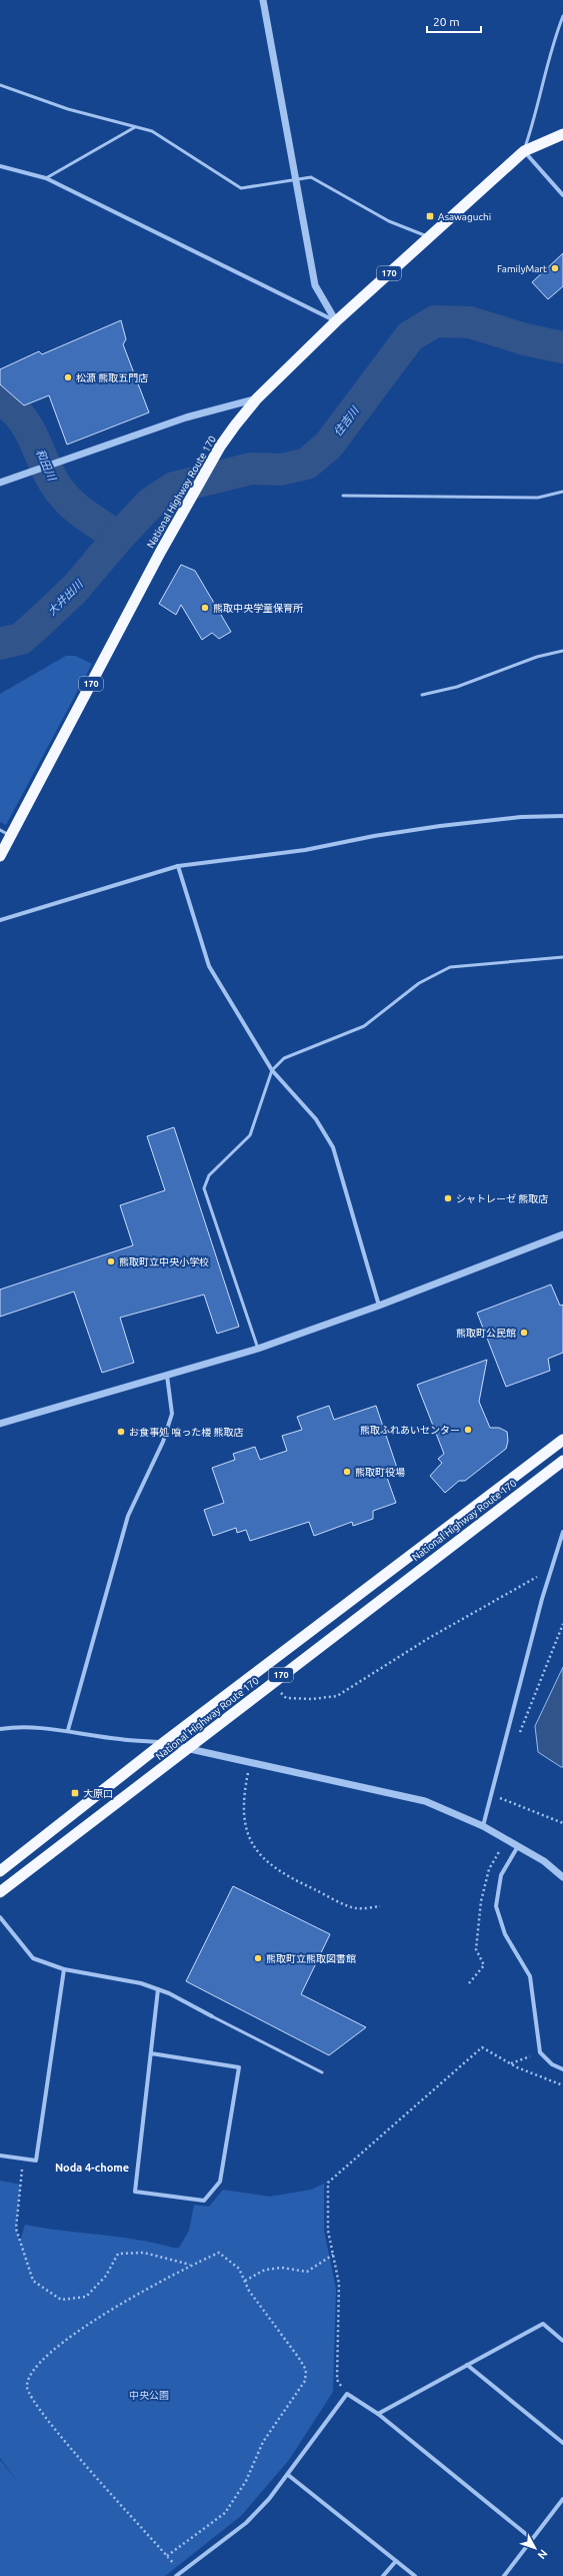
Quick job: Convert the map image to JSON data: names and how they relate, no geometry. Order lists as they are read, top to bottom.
{
  "streets": {
    "highway": ["170", "National Highway Route 170"]
  },
  "districts": ["Noda 4-chome"],
  "water": ["住吉川", "和田川", "大井出川"],
  "parks": ["中央公園"],
  "places": {
    "transit": ["Asawaguchi", "大原口"],
    "other": [
      "FamilyMart",
      "松源 熊取五門店",
      "熊取中央学童保育所",
      "シャトレーゼ 熊取店",
      "熊取町立中央小学校",
      "熊取町公民館",
      "熊取ふれあいセンター",
      "お食事処 喰った楼 熊取店",
      "熊取町役場",
      "熊取町立熊取図書館"
    ]
  },
  "scale_bar": "20 m",
  "north": "bottom right"
}
